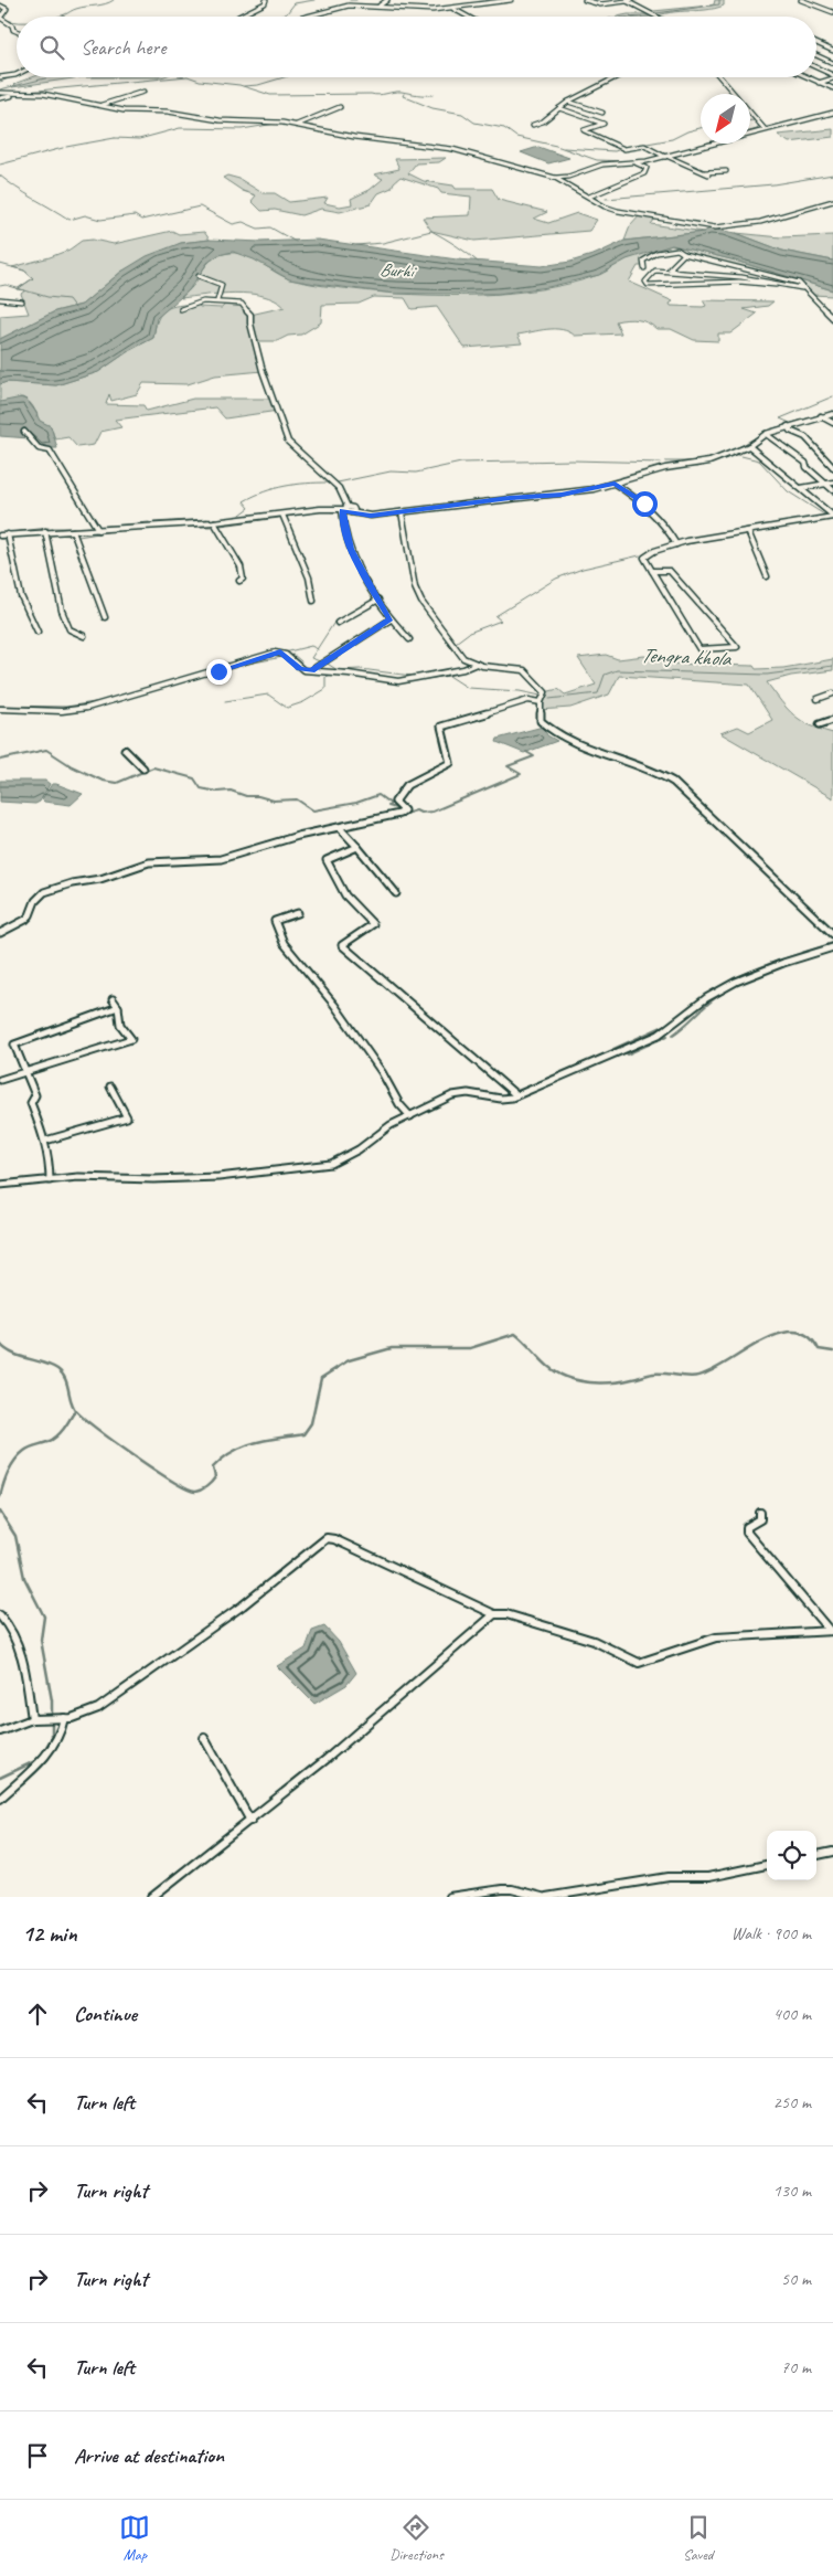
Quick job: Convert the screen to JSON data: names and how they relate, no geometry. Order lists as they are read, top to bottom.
{
  "water": ["Burhi", "Tengra khola"],
  "north": "bottom left",
  "page": {
    "search": "Search here",
    "heading": ["12 min", "Walk · 900 m"],
    "list": [
      ["Continue", "400 m"],
      ["Turn left", "250 m"],
      ["Turn right", "130 m"],
      ["Turn right", "50 m"],
      ["Turn left", "70 m"],
      "Arrive at destination"
    ],
    "nav": ["Map", "Directions", "Saved"]
  }
}
